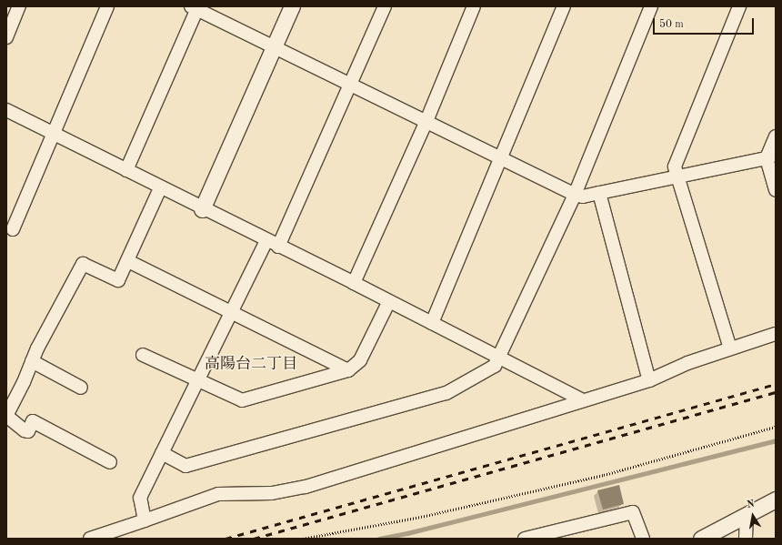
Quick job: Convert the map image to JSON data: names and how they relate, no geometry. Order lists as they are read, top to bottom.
{
  "districts": ["高陽台二丁目"],
  "scale_bar": "50 m",
  "north": "top"
}
